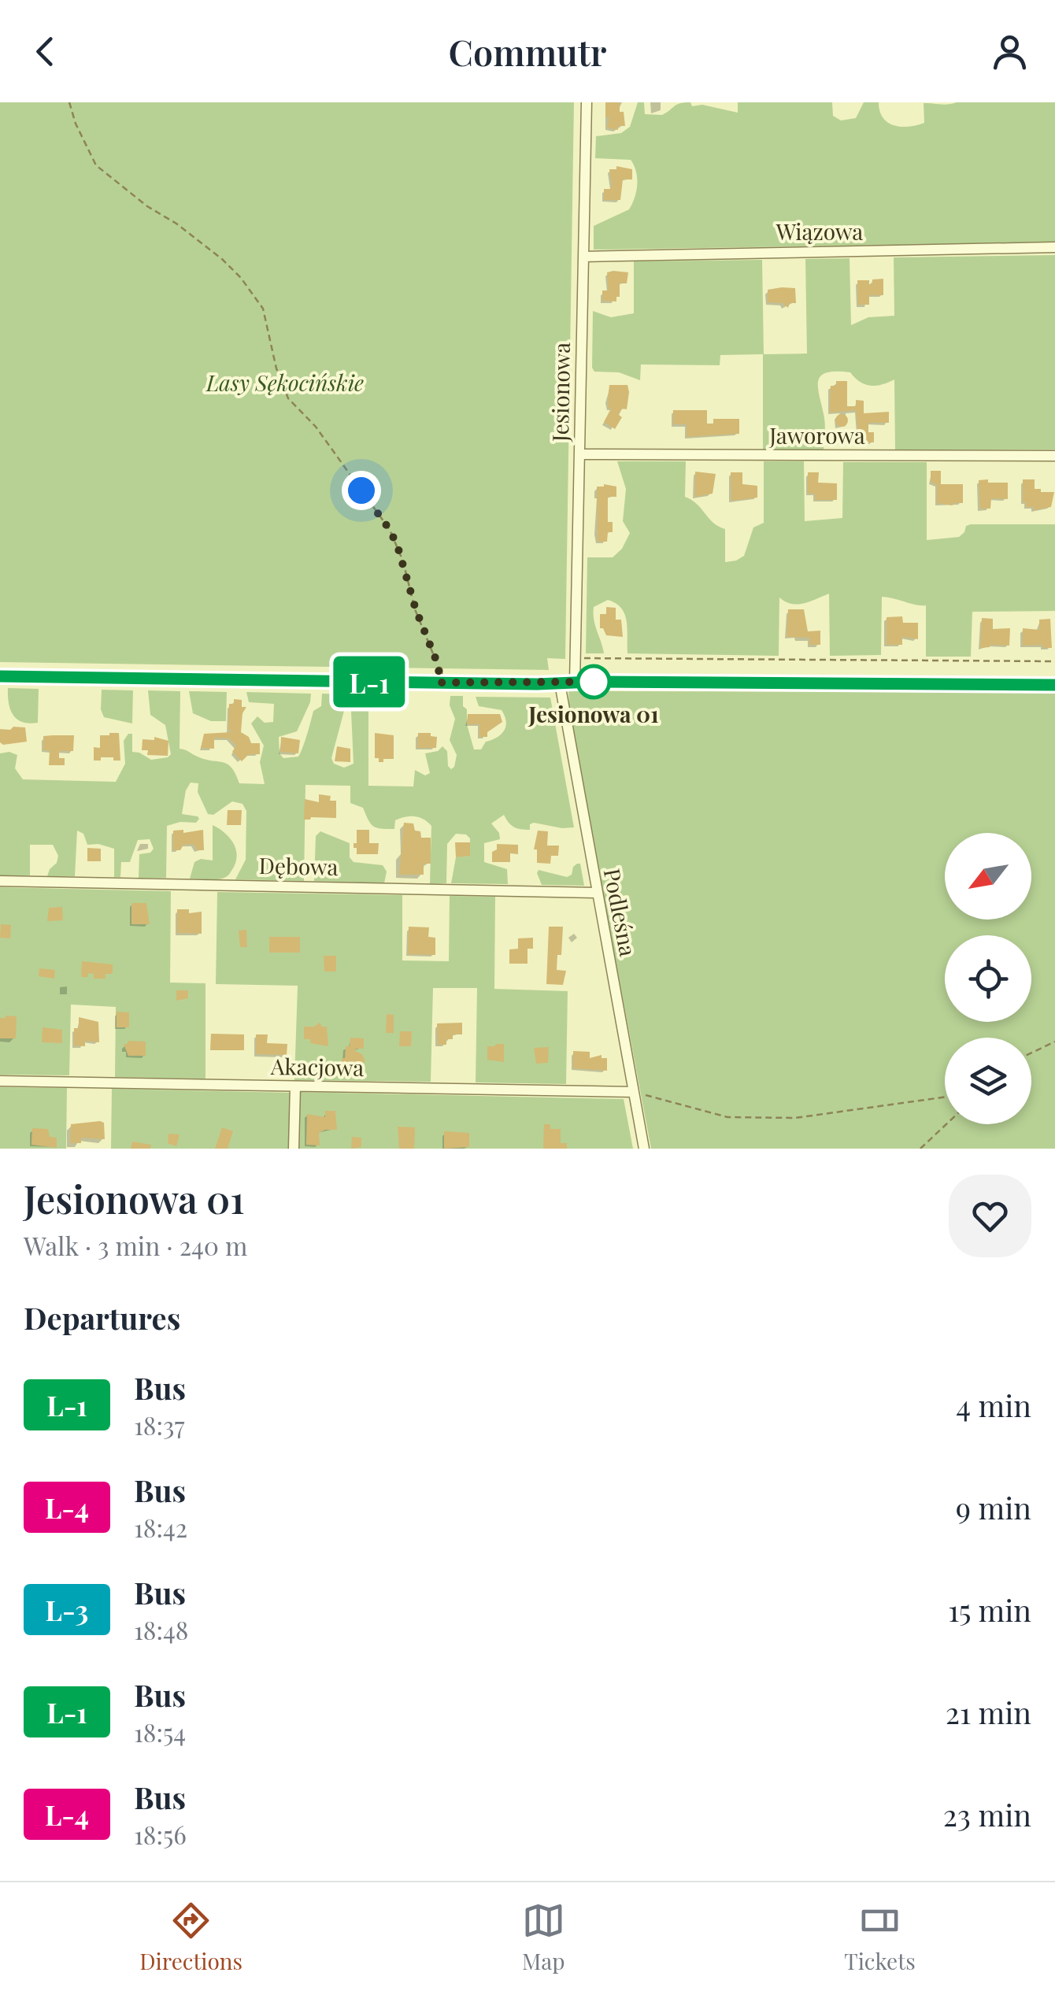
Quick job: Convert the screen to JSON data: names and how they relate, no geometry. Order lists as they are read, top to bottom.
{
  "streets": {
    "street": [
      "Wiązowa",
      "Jesionowa",
      "Jaworowa",
      "Dębowa",
      "Podleśna",
      "Akacjowa"
    ]
  },
  "crossings": [
    ["Wiązowa", "Jesionowa"],
    ["Jesionowa", "Jaworowa"],
    ["Dębowa", "Podleśna"],
    ["Podleśna", "Akacjowa"]
  ],
  "parks": ["Lasy Sękocińskie"],
  "places": ["Jesionowa 01"],
  "lines": ["bus line L-1"],
  "north": "bottom left",
  "page": {
    "header": "Commutr",
    "on_map": "L-1",
    "heading": [
      ["Jesionowa 01", "Walk · 3 min · 240 m"],
      "Departures"
    ],
    "list": [
      {
        "mark": "L-1",
        "name": "Bus",
        "note": "18:37",
        "value": "4 min"
      },
      {
        "mark": "L-4",
        "name": "Bus",
        "note": "18:42",
        "value": "9 min"
      },
      {
        "mark": "L-3",
        "name": "Bus",
        "note": "18:48",
        "value": "15 min"
      },
      {
        "mark": "L-1",
        "name": "Bus",
        "note": "18:54",
        "value": "21 min"
      },
      {
        "mark": "L-4",
        "name": "Bus",
        "note": "18:56",
        "value": "23 min"
      }
    ],
    "tabs": ["Directions", "Map", "Tickets"]
  }
}
